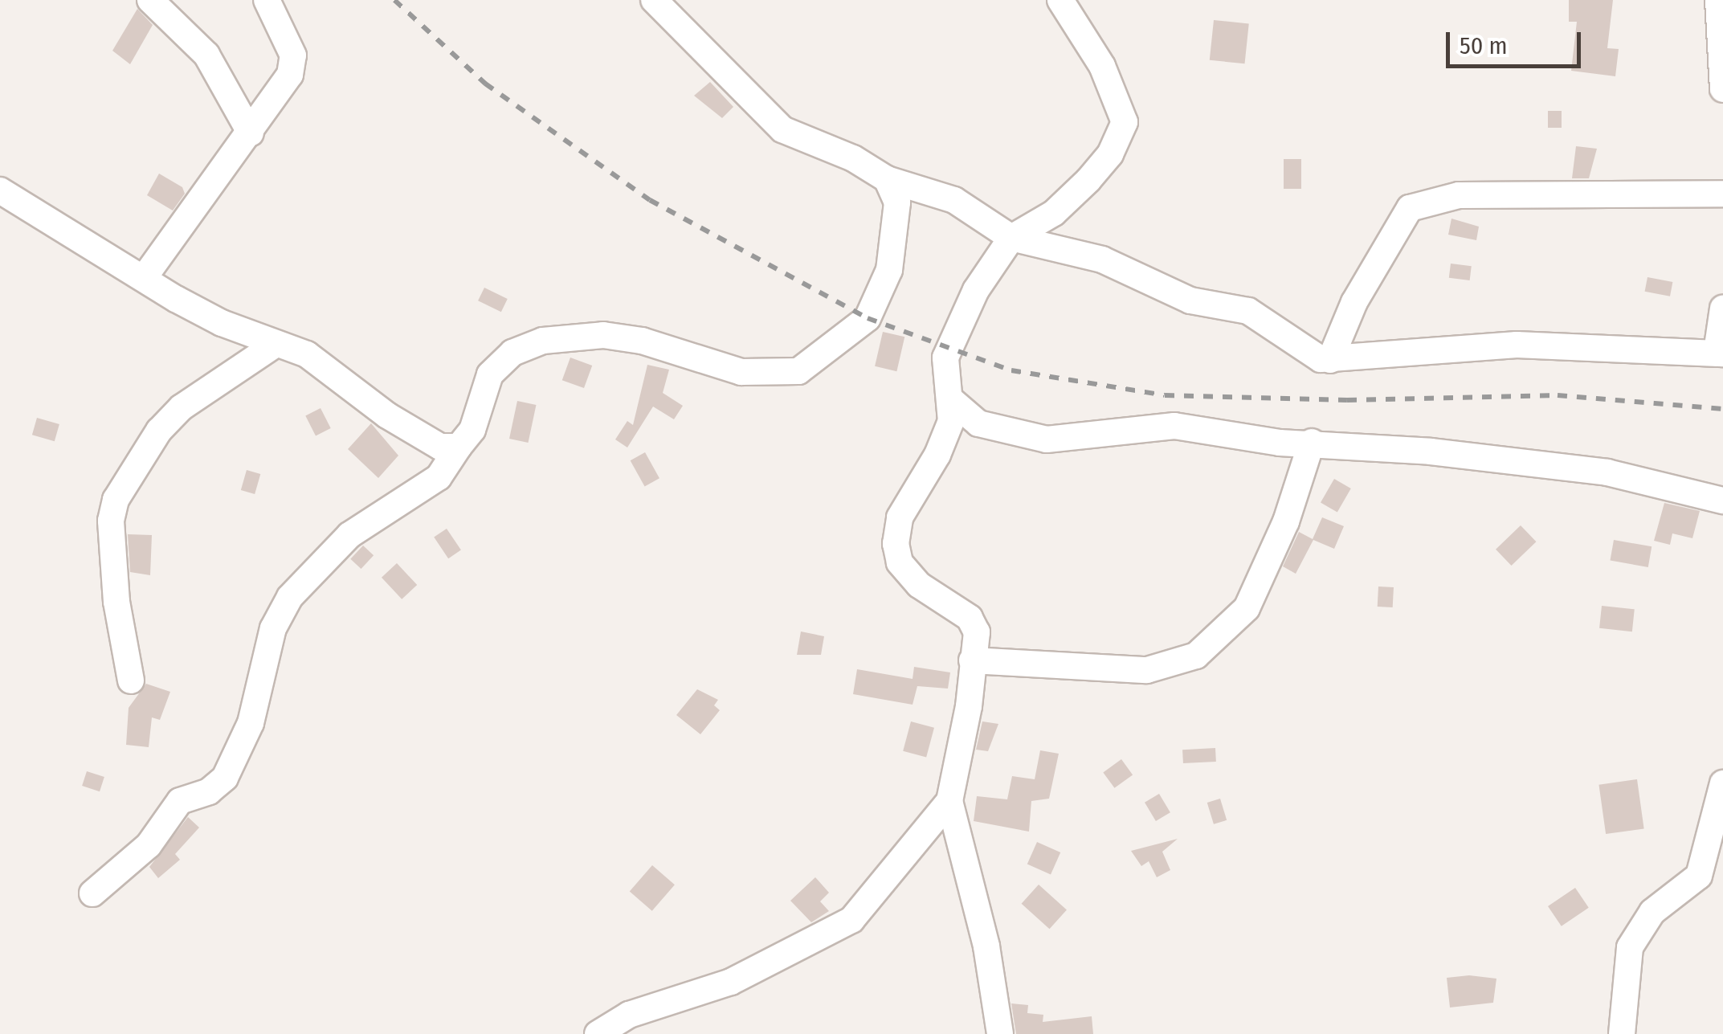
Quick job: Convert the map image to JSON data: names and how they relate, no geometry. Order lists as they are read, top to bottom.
{
  "scale_bar": "50 m"
}
